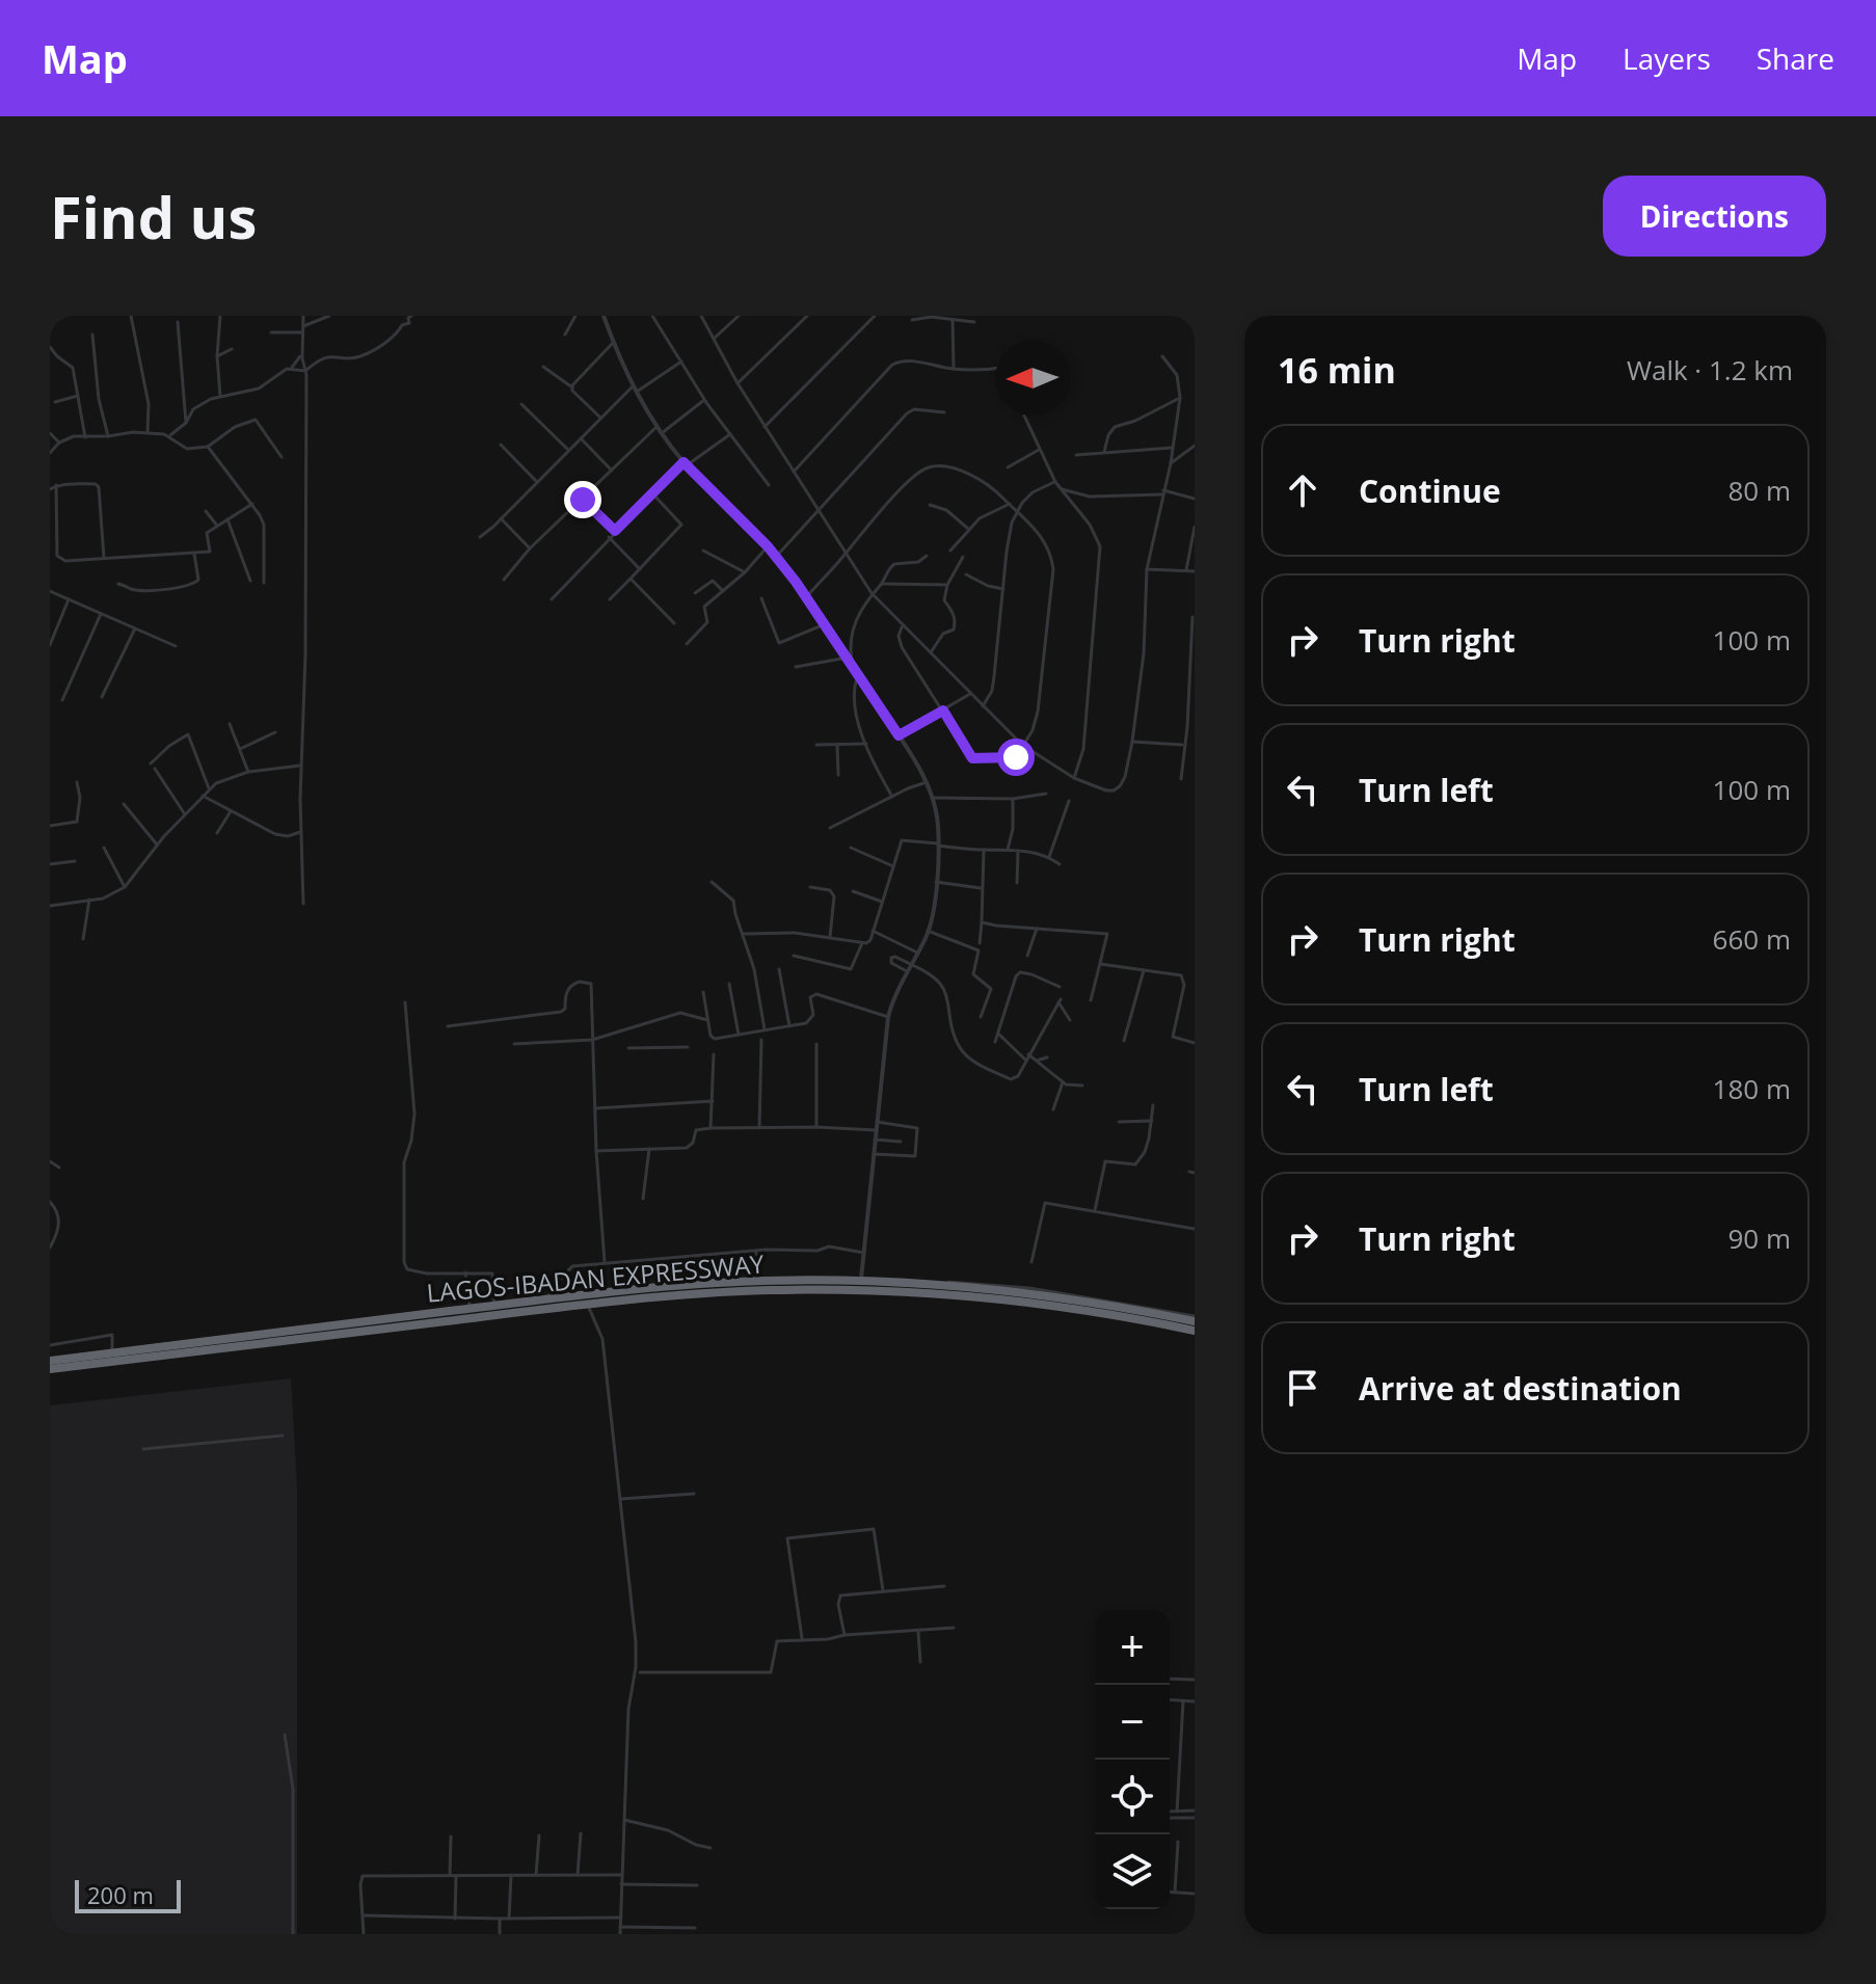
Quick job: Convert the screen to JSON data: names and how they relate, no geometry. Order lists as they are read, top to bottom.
{
  "streets": {
    "highway": ["LAGOS-IBADAN EXPRESSWAY"]
  },
  "scale_bar": "200 m",
  "north": "left",
  "page": {
    "header": "Map",
    "nav": ["Map", "Layers", "Share"],
    "buttons": "Directions",
    "title": "Find us",
    "heading": ["16 min", "Walk · 1.2 km"],
    "list": [
      ["Continue", "80 m"],
      ["Turn right", "100 m"],
      ["Turn left", "100 m"],
      ["Turn right", "660 m"],
      ["Turn left", "180 m"],
      ["Turn right", "90 m"],
      "Arrive at destination"
    ],
    "map_buttons": ["+", "−"],
    "scale": "200 m"
  }
}
